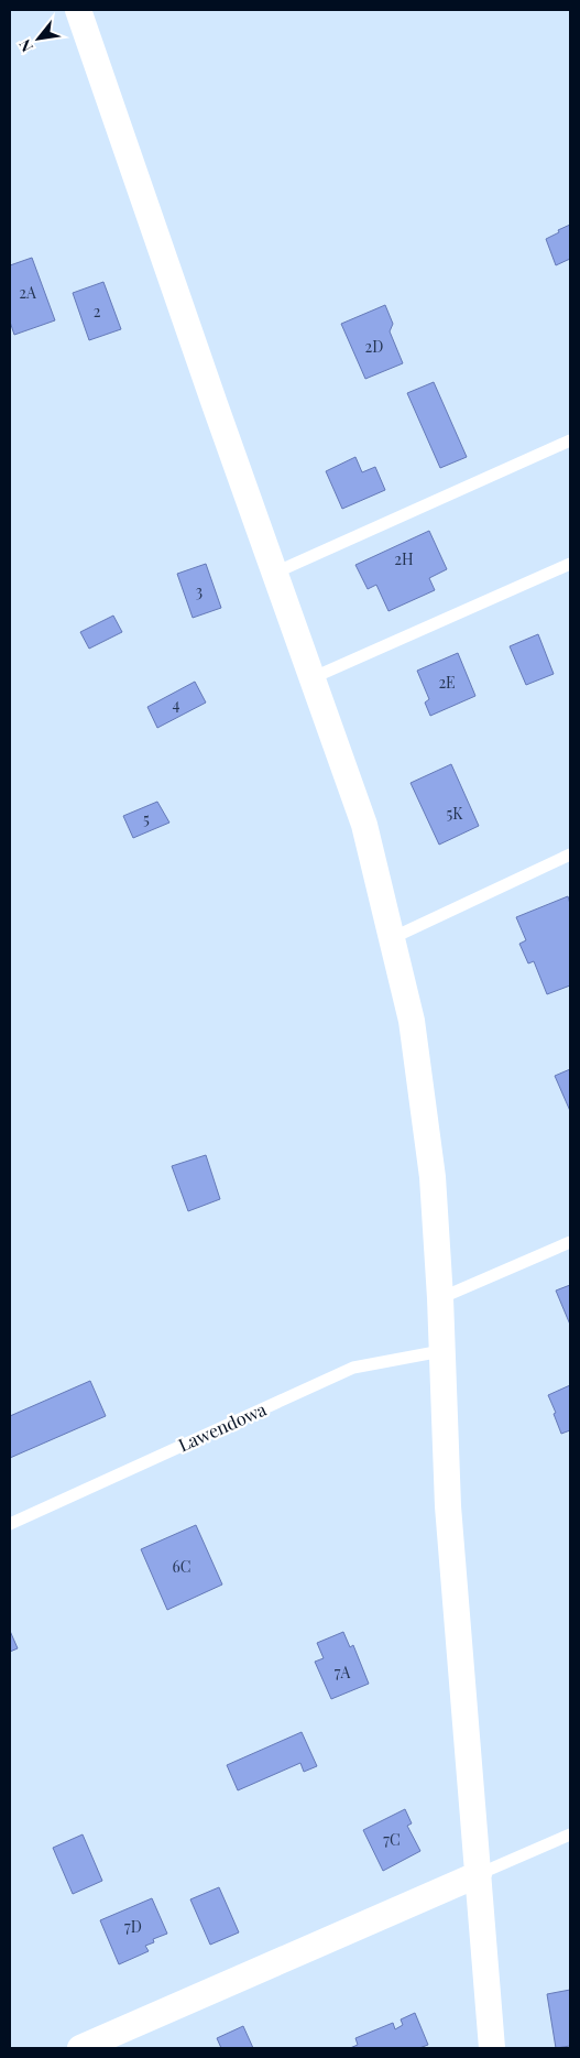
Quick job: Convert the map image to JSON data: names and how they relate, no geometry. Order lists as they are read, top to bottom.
{
  "streets": {
    "lane": ["Lawendowa"]
  },
  "house_numbers": [
    "2A",
    "2",
    "2D",
    "2H",
    "3",
    "2E",
    "4",
    "5K",
    "5",
    "6C",
    "7A",
    "7C",
    "7D"
  ],
  "north": "bottom left"
}
